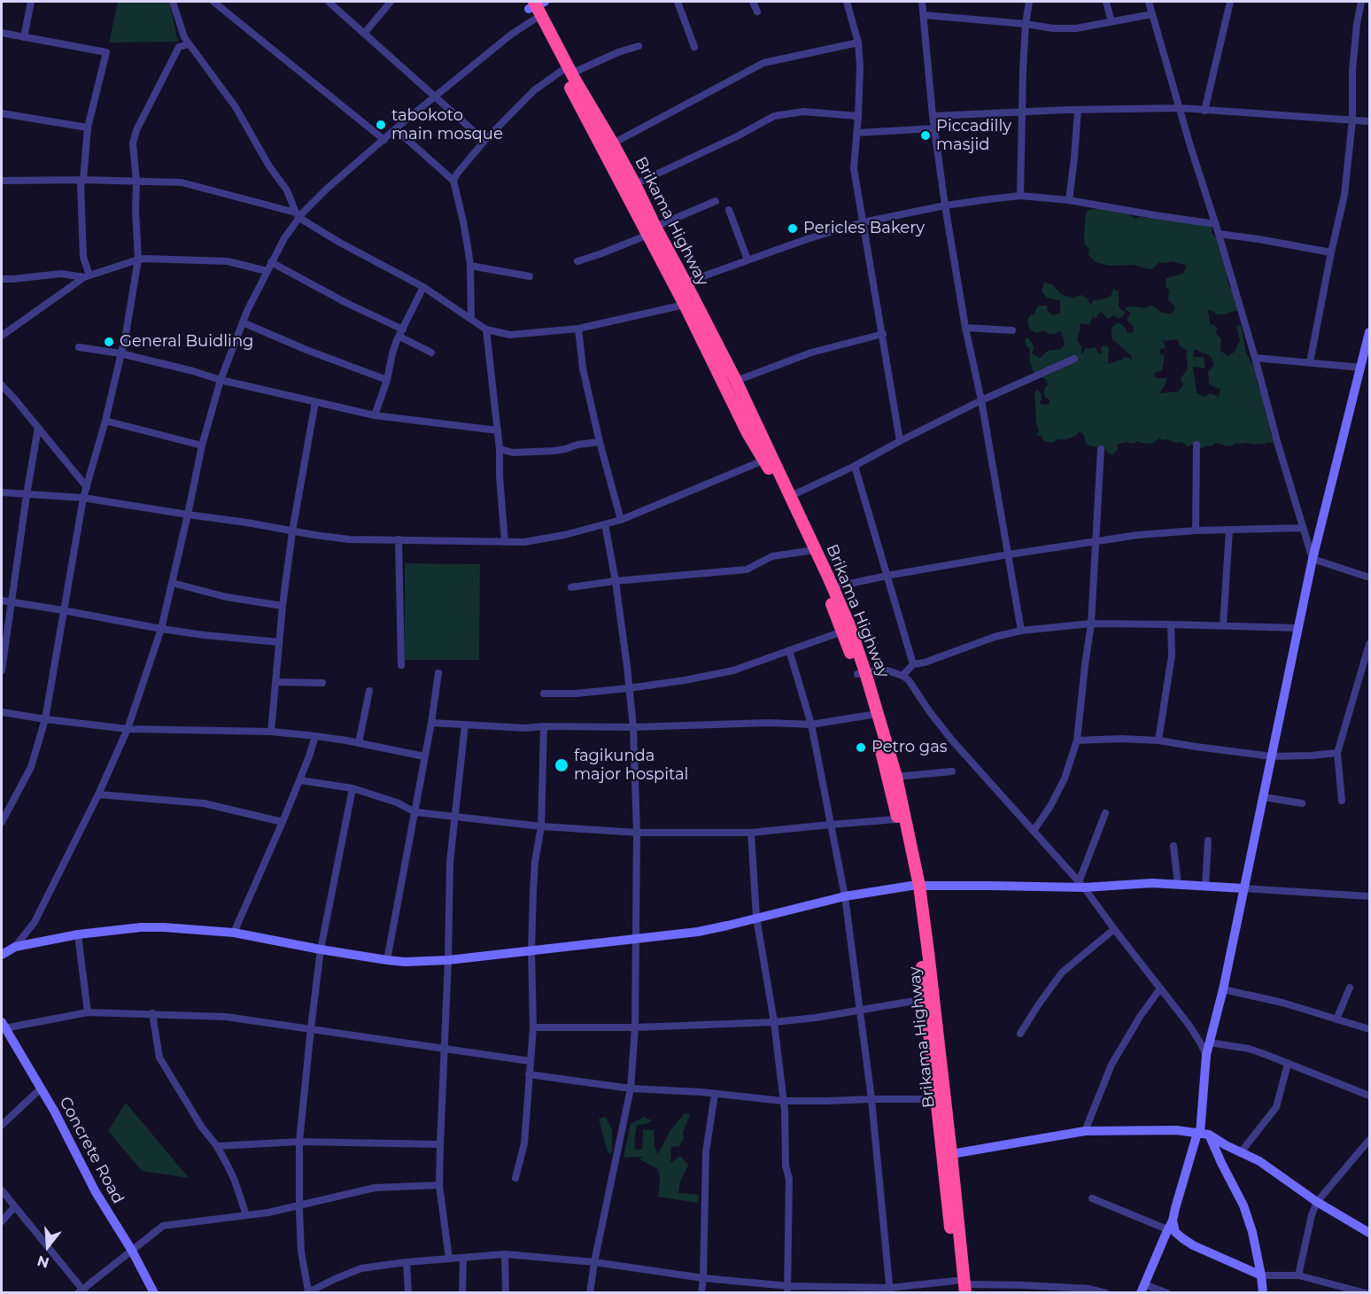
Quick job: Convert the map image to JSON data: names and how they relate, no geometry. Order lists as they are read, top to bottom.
{
  "streets": {
    "highway": ["Brikama Highway"],
    "street": ["Concrete Road"]
  },
  "places": [
    "tabokoto main mosque",
    "Piccadilly masjid",
    "Pericles Bakery",
    "General Buidling",
    "Petro gas",
    "fagikunda major hospital"
  ],
  "north": "bottom"
}
